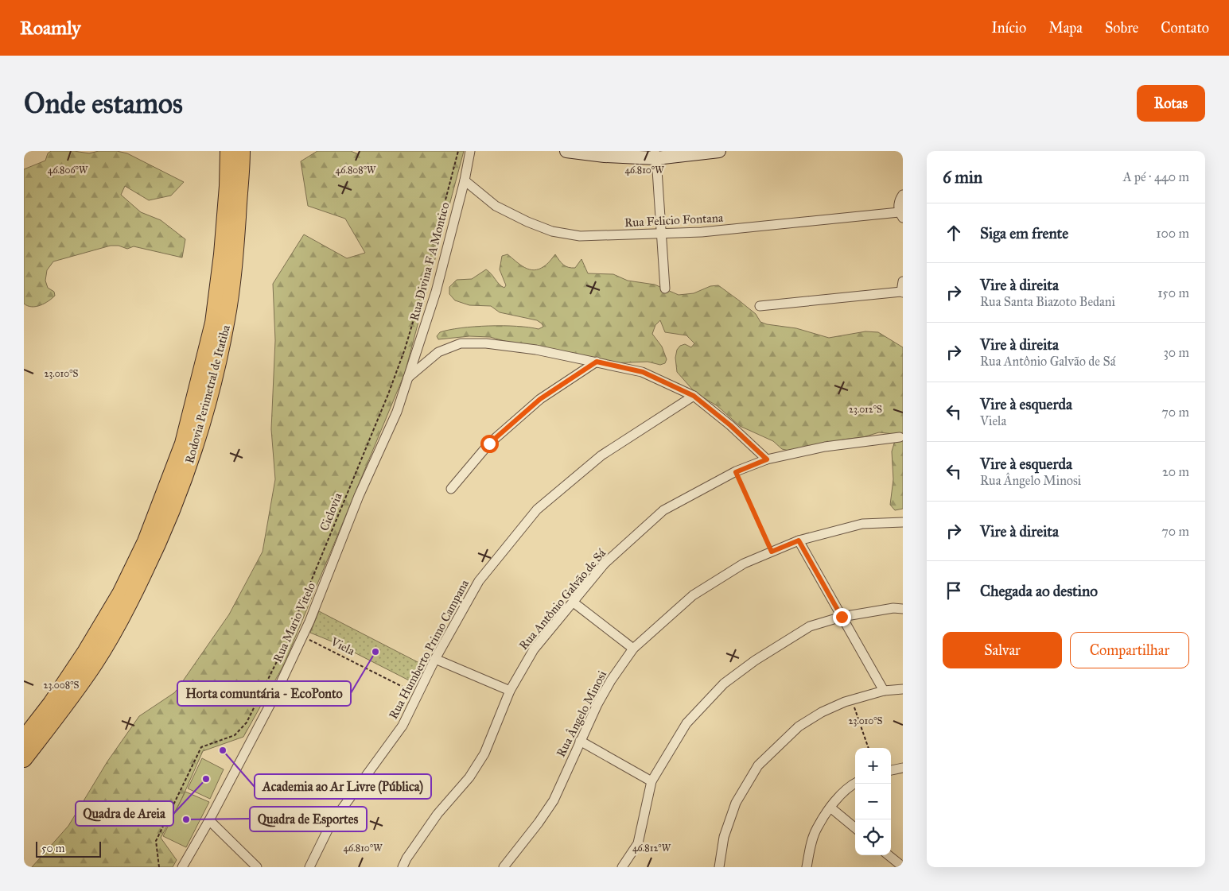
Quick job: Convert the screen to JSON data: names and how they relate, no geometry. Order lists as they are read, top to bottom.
{
  "streets": {
    "highway": ["Rodovia Perimetral de Itatiba"],
    "street": [
      "Rua Felicio Fontana",
      "Rua Divina F A Montico",
      "Rua Antônio Galvão de Sá",
      "Rua Mario Vitelo",
      "Rua Humberto Primo Campana",
      "Rua Ângelo Minosi"
    ],
    "path": ["Ciclovia", "Viela"]
  },
  "crossings": [
    ["Rua Felicio Fontana", "Rua Divina F A Montico"],
    ["Rua Divina F A Montico", "Rua Mario Vitelo"],
    ["Rua Mario Vitelo", "Viela"],
    ["Viela", "Rua Humberto Primo Campana"]
  ],
  "places": [
    "Horta comuntária - EcoPonto",
    "Academia ao Ar Livre (Pública)",
    "Quadra de Areia",
    "Quadra de Esportes"
  ],
  "scale_bar": "50 m",
  "page": {
    "header": "Roamly",
    "nav": [
      "Início",
      "Mapa",
      "Sobre",
      "Contato"
    ],
    "buttons": [
      "Rotas",
      ["Salvar", "Compartilhar"]
    ],
    "title": "Onde estamos",
    "heading": ["6 min", "A pé · 440 m"],
    "list": [
      ["Siga em frente", "100 m"],
      ["Vire à direita", "Rua Santa Biazoto Bedani", "150 m"],
      ["Vire à direita", "Rua Antônio Galvão de Sá", "30 m"],
      ["Vire à esquerda", "Viela", "70 m"],
      ["Vire à esquerda", "Rua Ângelo Minosi", "20 m"],
      ["Vire à direita", "70 m"],
      "Chegada ao destino"
    ],
    "map_buttons": ["+", "−"],
    "scale": "50 m"
  },
  "coordinates": [
    "46.806°W",
    "46.808°W",
    "46.810°W",
    "23.010°S",
    "23.012°S",
    "23.008°S",
    "46.812°W"
  ]
}
